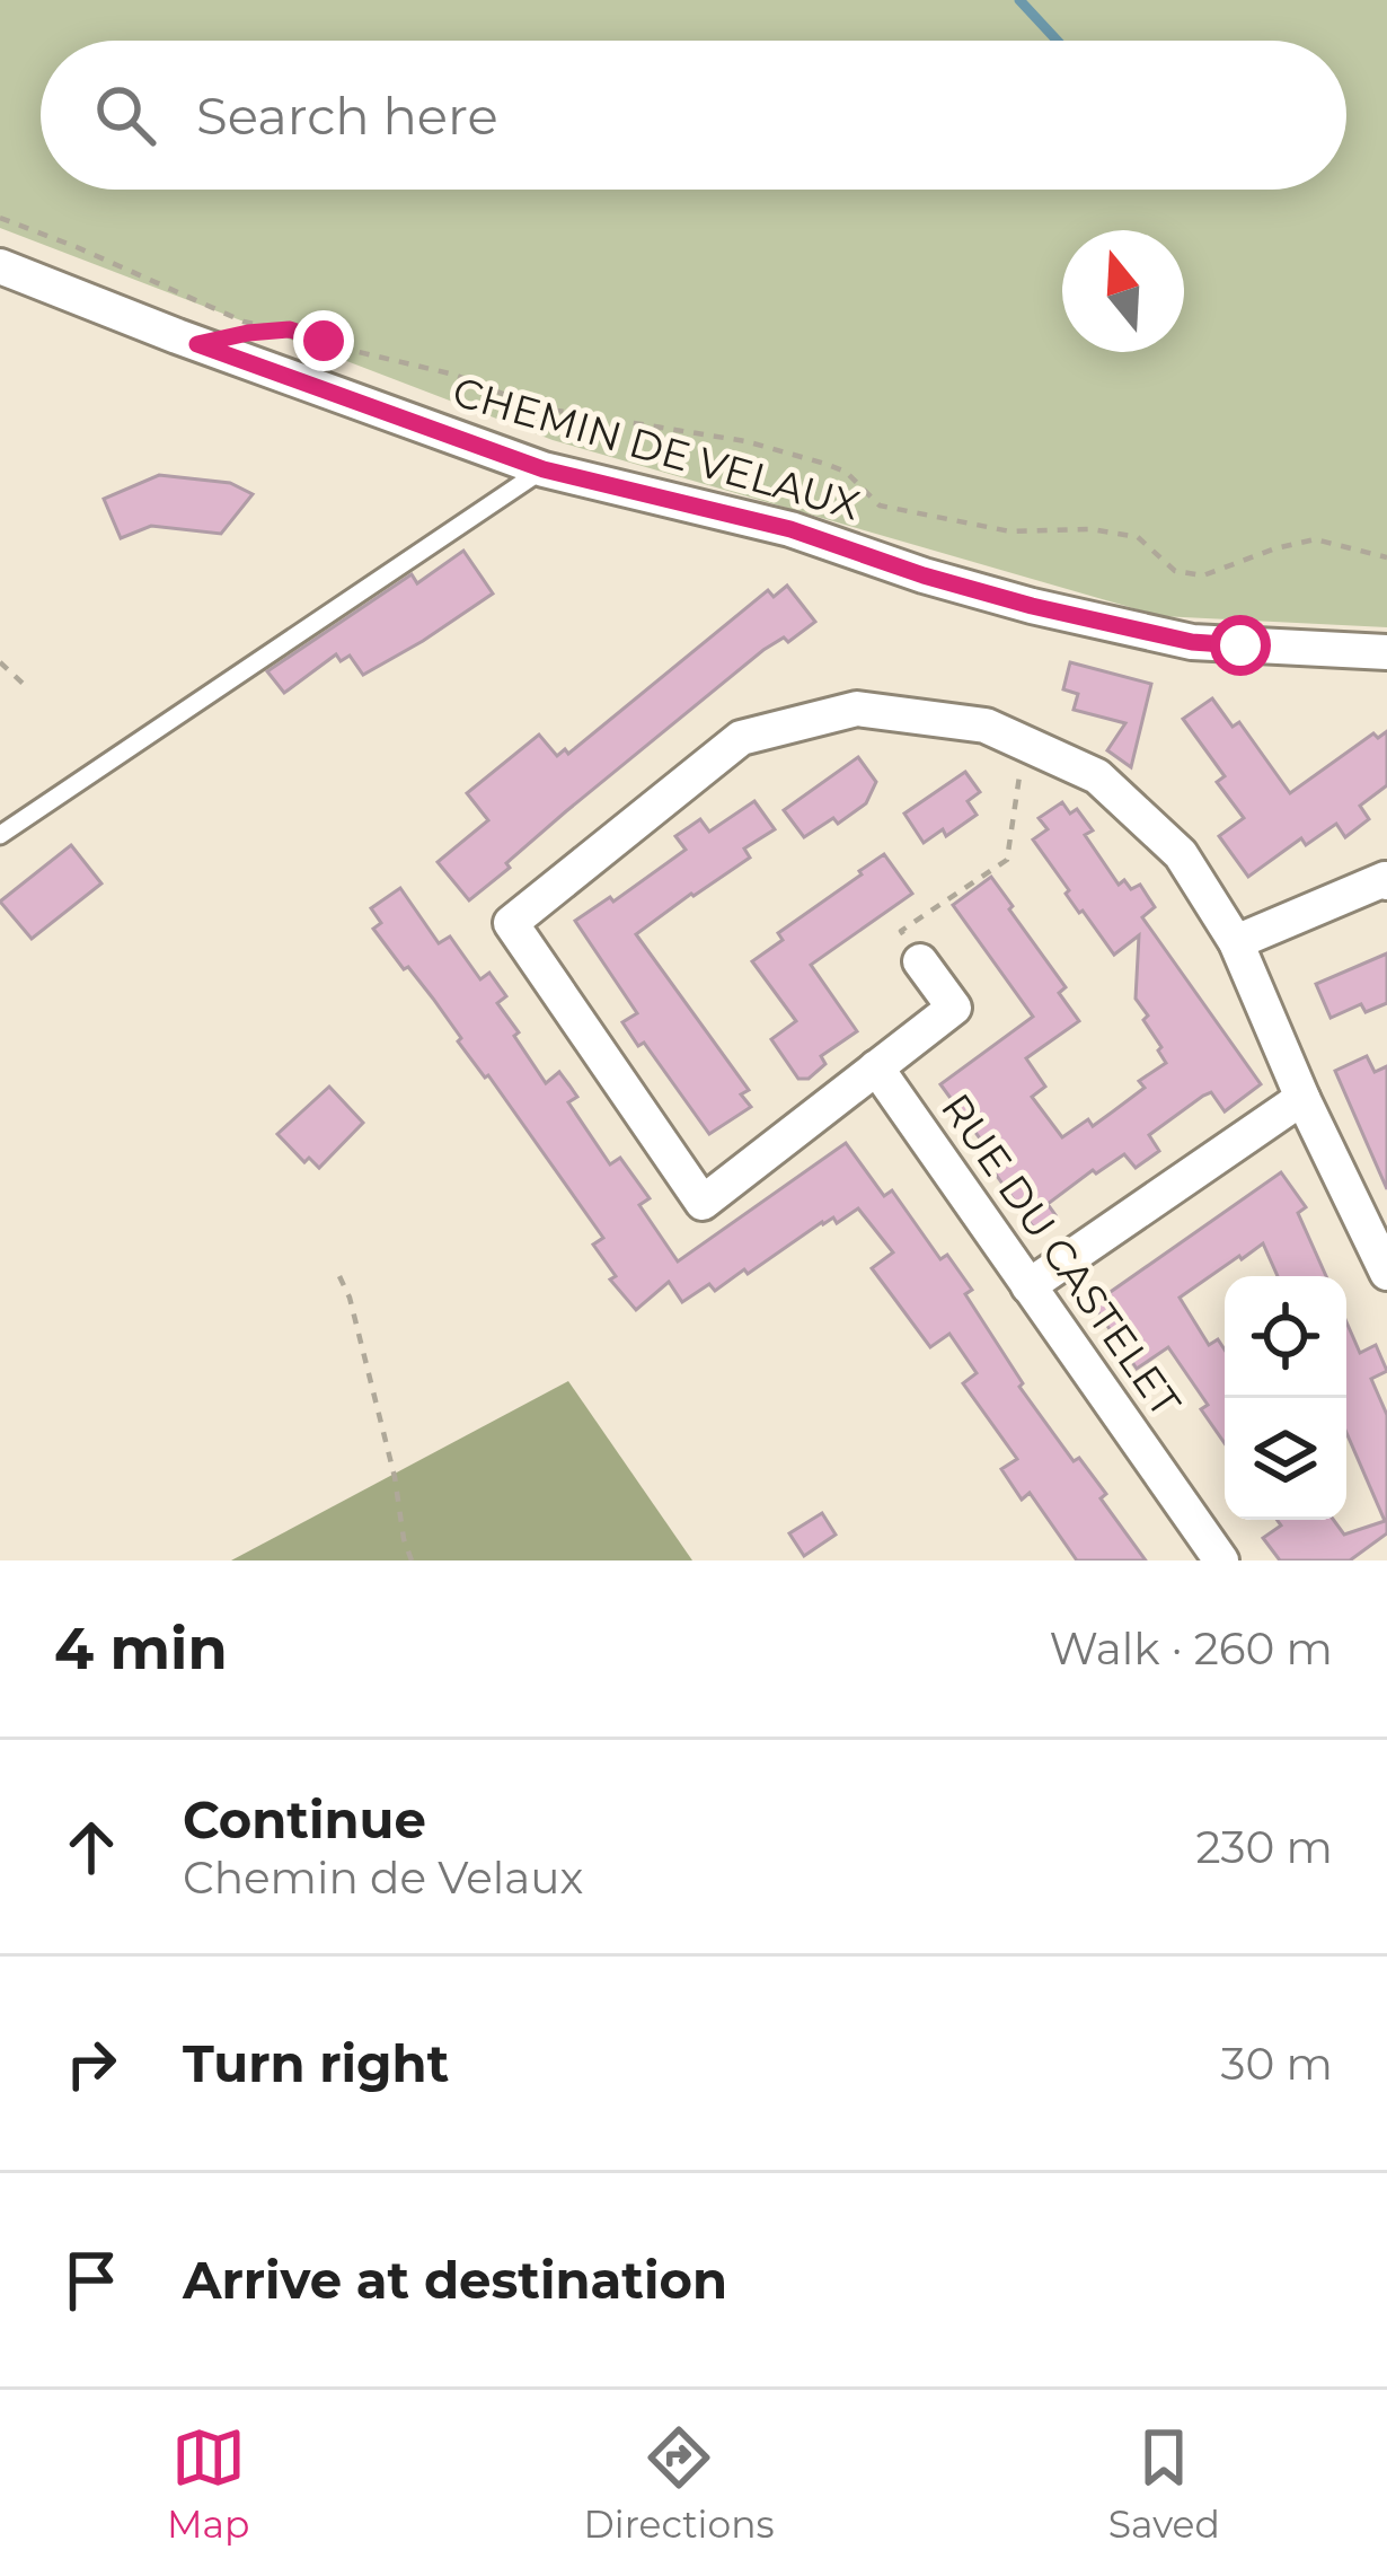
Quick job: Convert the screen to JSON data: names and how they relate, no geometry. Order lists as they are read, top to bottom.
{
  "streets": {
    "street": ["CHEMIN DE VELAUX", "RUE DU CASTELET"]
  },
  "north": "top",
  "page": {
    "search": "Search here",
    "heading": ["4 min", "Walk · 260 m"],
    "list": [
      ["Continue", "Chemin de Velaux", "230 m"],
      ["Turn right", "30 m"],
      "Arrive at destination"
    ],
    "nav": ["Map", "Directions", "Saved"]
  }
}
